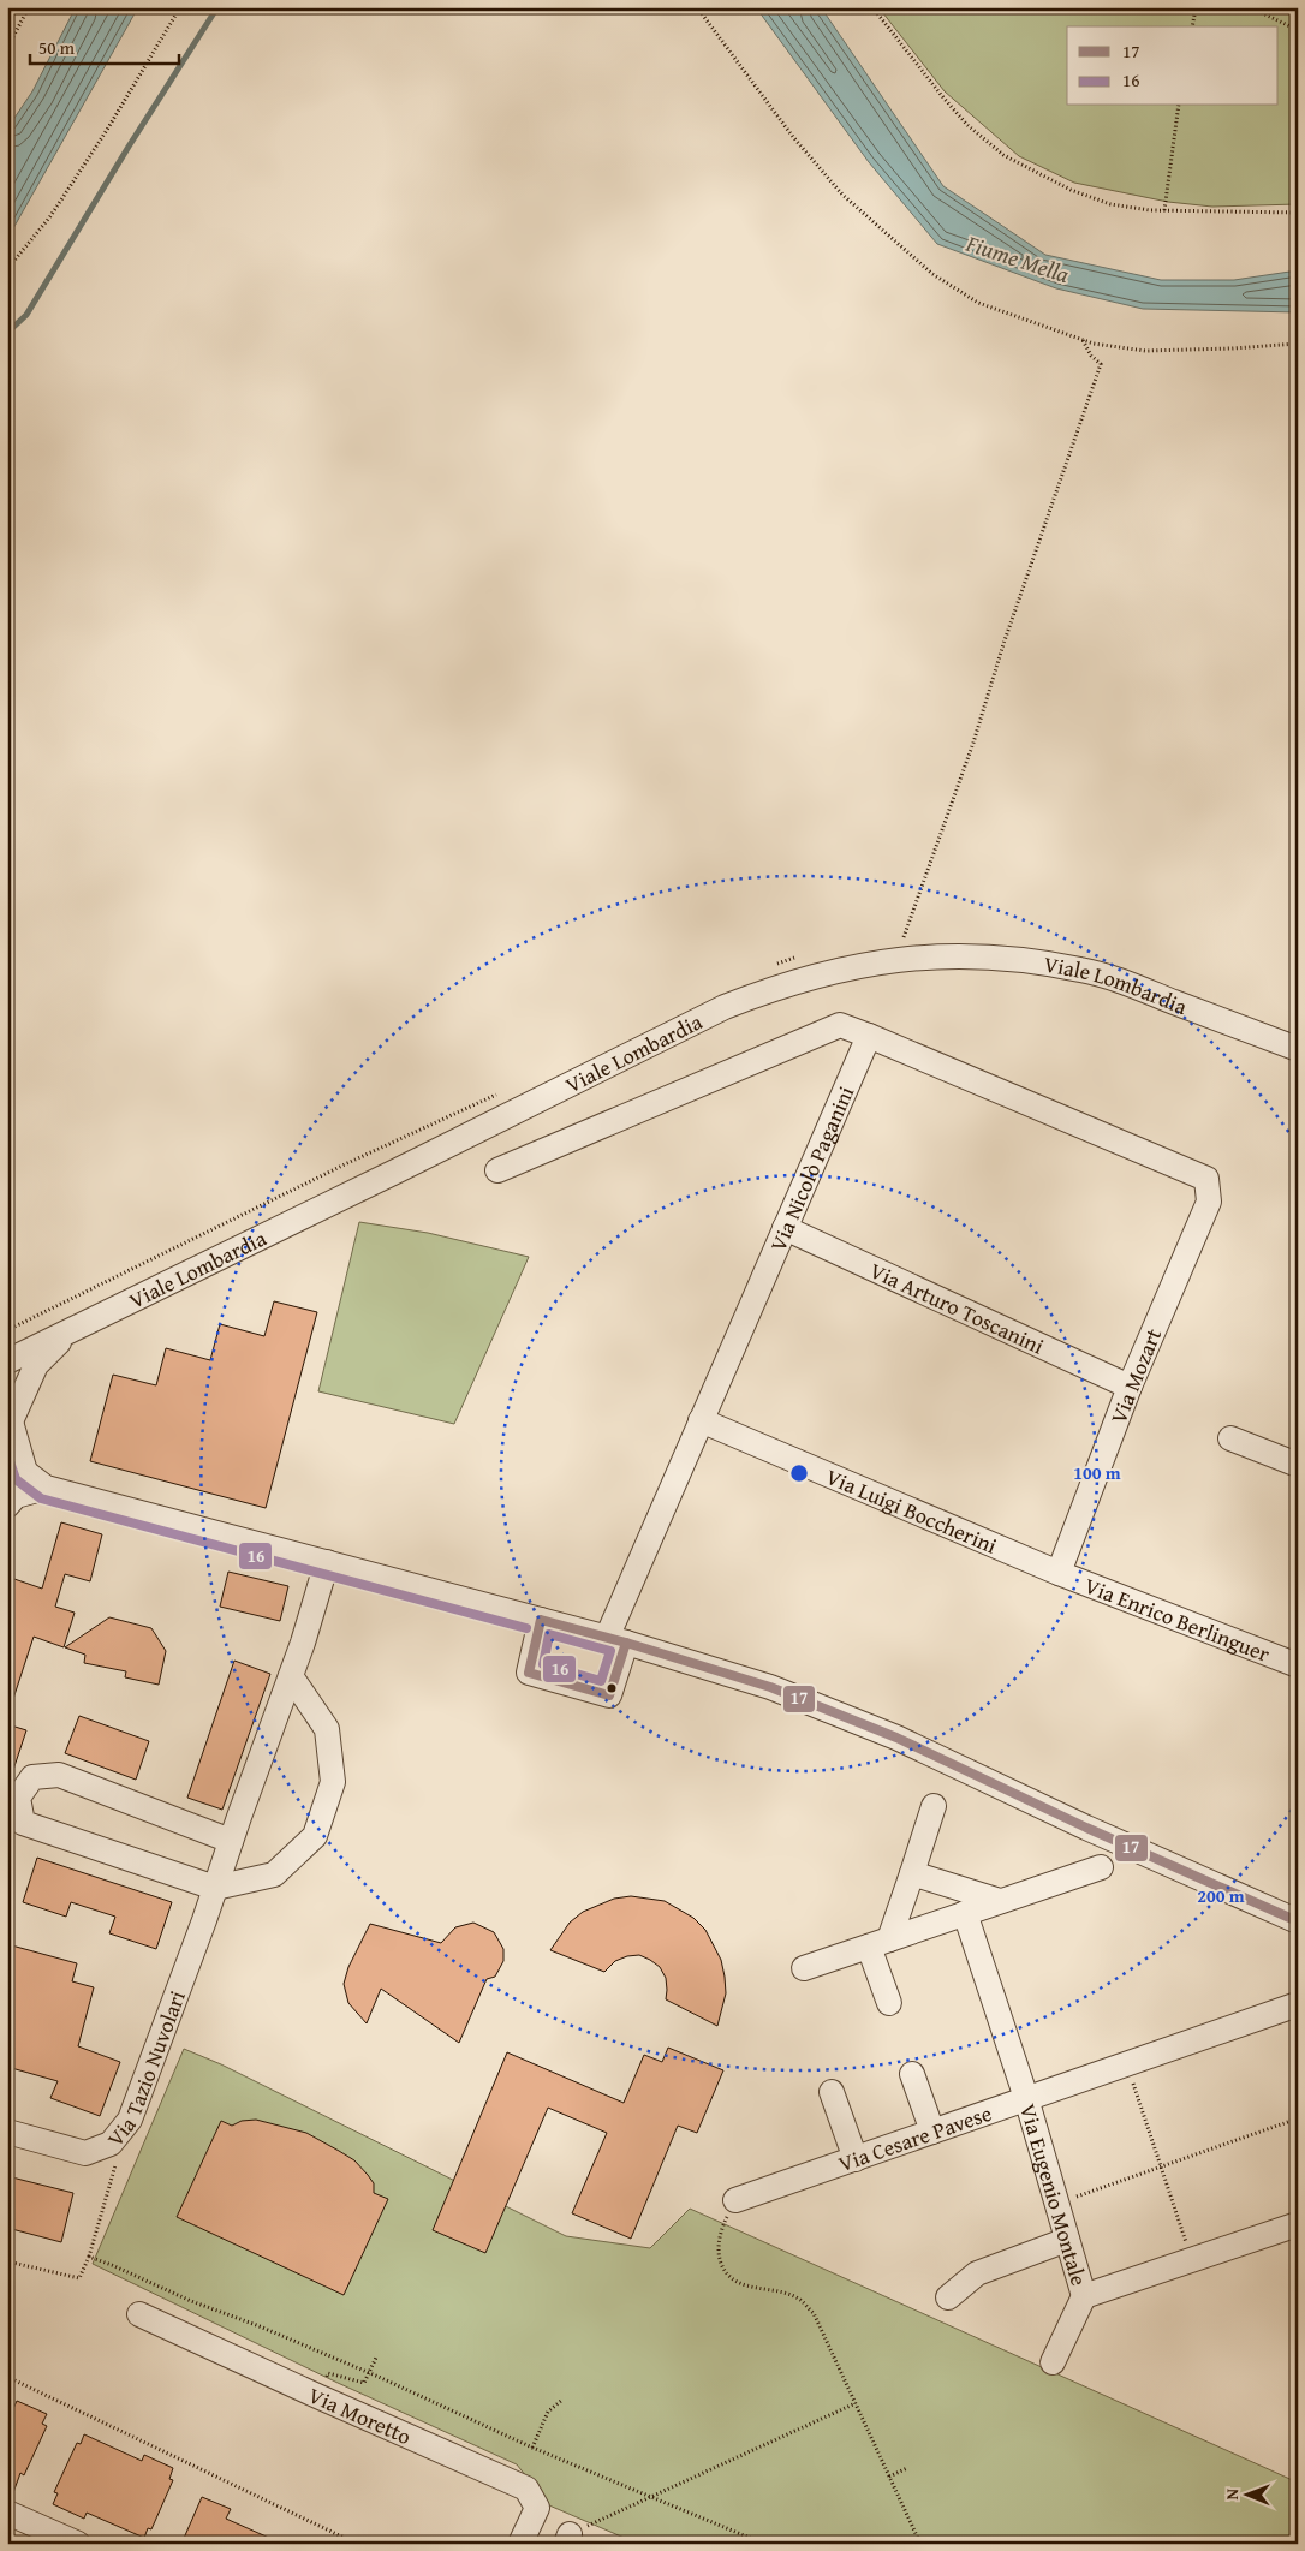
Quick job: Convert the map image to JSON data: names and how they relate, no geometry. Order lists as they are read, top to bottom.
{
  "streets": {
    "street": [
      "Viale Lombardia",
      "Via Nicolò Paganini",
      "Via Arturo Toscanini",
      "Via Mozart",
      "Via Luigi Boccherini",
      "Via Enrico Berlinguer",
      "Via Tazio Nuvolari",
      "Via Cesare Pavese",
      "Via Eugenio Montale",
      "Via Moretto"
    ]
  },
  "crossings": [
    ["Via Nicolò Paganini", "Via Arturo Toscanini"],
    ["Via Nicolò Paganini", "Via Mozart"],
    ["Via Nicolò Paganini", "Via Luigi Boccherini"],
    ["Via Arturo Toscanini", "Via Mozart"],
    ["Via Mozart", "Via Luigi Boccherini"],
    ["Via Mozart", "Via Enrico Berlinguer"],
    ["Via Luigi Boccherini", "Via Enrico Berlinguer"],
    ["Via Cesare Pavese", "Via Eugenio Montale"]
  ],
  "water": ["Fiume Mella"],
  "lines": ["transit line 16", "transit line 17"],
  "legend": ["17", "16"],
  "scale_bar": "50 m",
  "north": "left",
  "rings": ["100 m", "200 m"]
}
